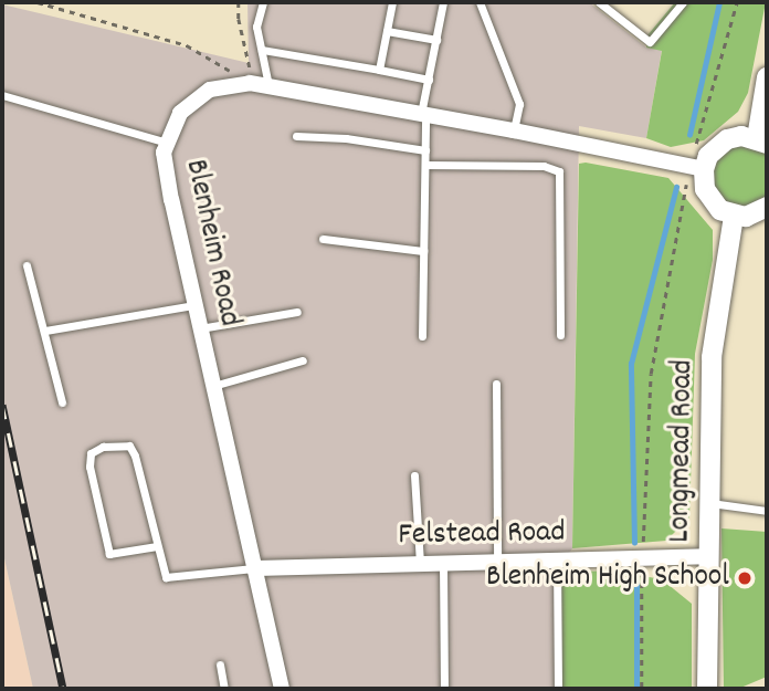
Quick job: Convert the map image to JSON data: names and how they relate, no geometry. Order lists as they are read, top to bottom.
{
  "streets": {
    "street": ["Blenheim Road", "Longmead Road", "Felstead Road"]
  },
  "crossings": [
    ["Blenheim Road", "Felstead Road"],
    ["Longmead Road", "Felstead Road"]
  ],
  "places": ["Blenheim High School"]
}
